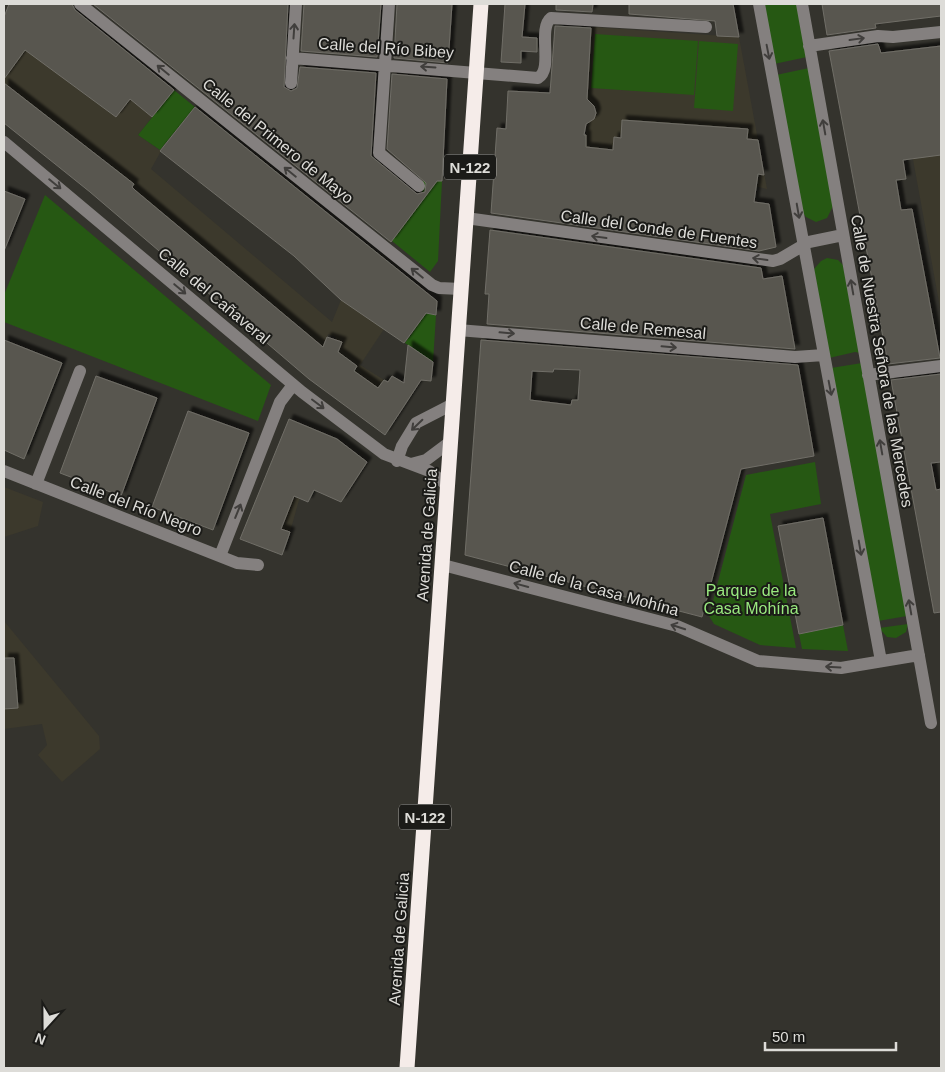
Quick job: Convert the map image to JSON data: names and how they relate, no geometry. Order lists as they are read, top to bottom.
{
  "streets": {
    "highway": ["N-122", "Avenida de Galicia"],
    "street": [
      "Calle del Río Bibey",
      "Calle del Primero de Mayo",
      "Calle del Conde de Fuentes",
      "Calle del Cañaveral",
      "Calle de Remesal",
      "Calle de Nuestra Señora de las Mercedes",
      "Calle del Río Negro",
      "Calle de la Casa Mohína"
    ]
  },
  "crossings": [
    ["Calle del Río Bibey", "Avenida de Galicia"],
    ["Calle del Primero de Mayo", "Avenida de Galicia"],
    ["Calle del Conde de Fuentes", "Calle de Nuestra Señora de las Mercedes"],
    ["Calle del Conde de Fuentes", "Avenida de Galicia"],
    ["Calle del Cañaveral", "Avenida de Galicia"],
    ["Calle de Remesal", "Avenida de Galicia"],
    ["Calle de Nuestra Señora de las Mercedes", "Calle de la Casa Mohína"],
    ["Avenida de Galicia", "Calle de la Casa Mohína"]
  ],
  "one_way": [
    "Calle del Primero de Mayo",
    "Calle del Conde de Fuentes",
    "Calle del Cañaveral",
    "Calle de Remesal",
    "Calle de la Casa Mohína"
  ],
  "parks": ["Parque de la Casa Mohína"],
  "scale_bar": "50 m",
  "north": "bottom"
}
